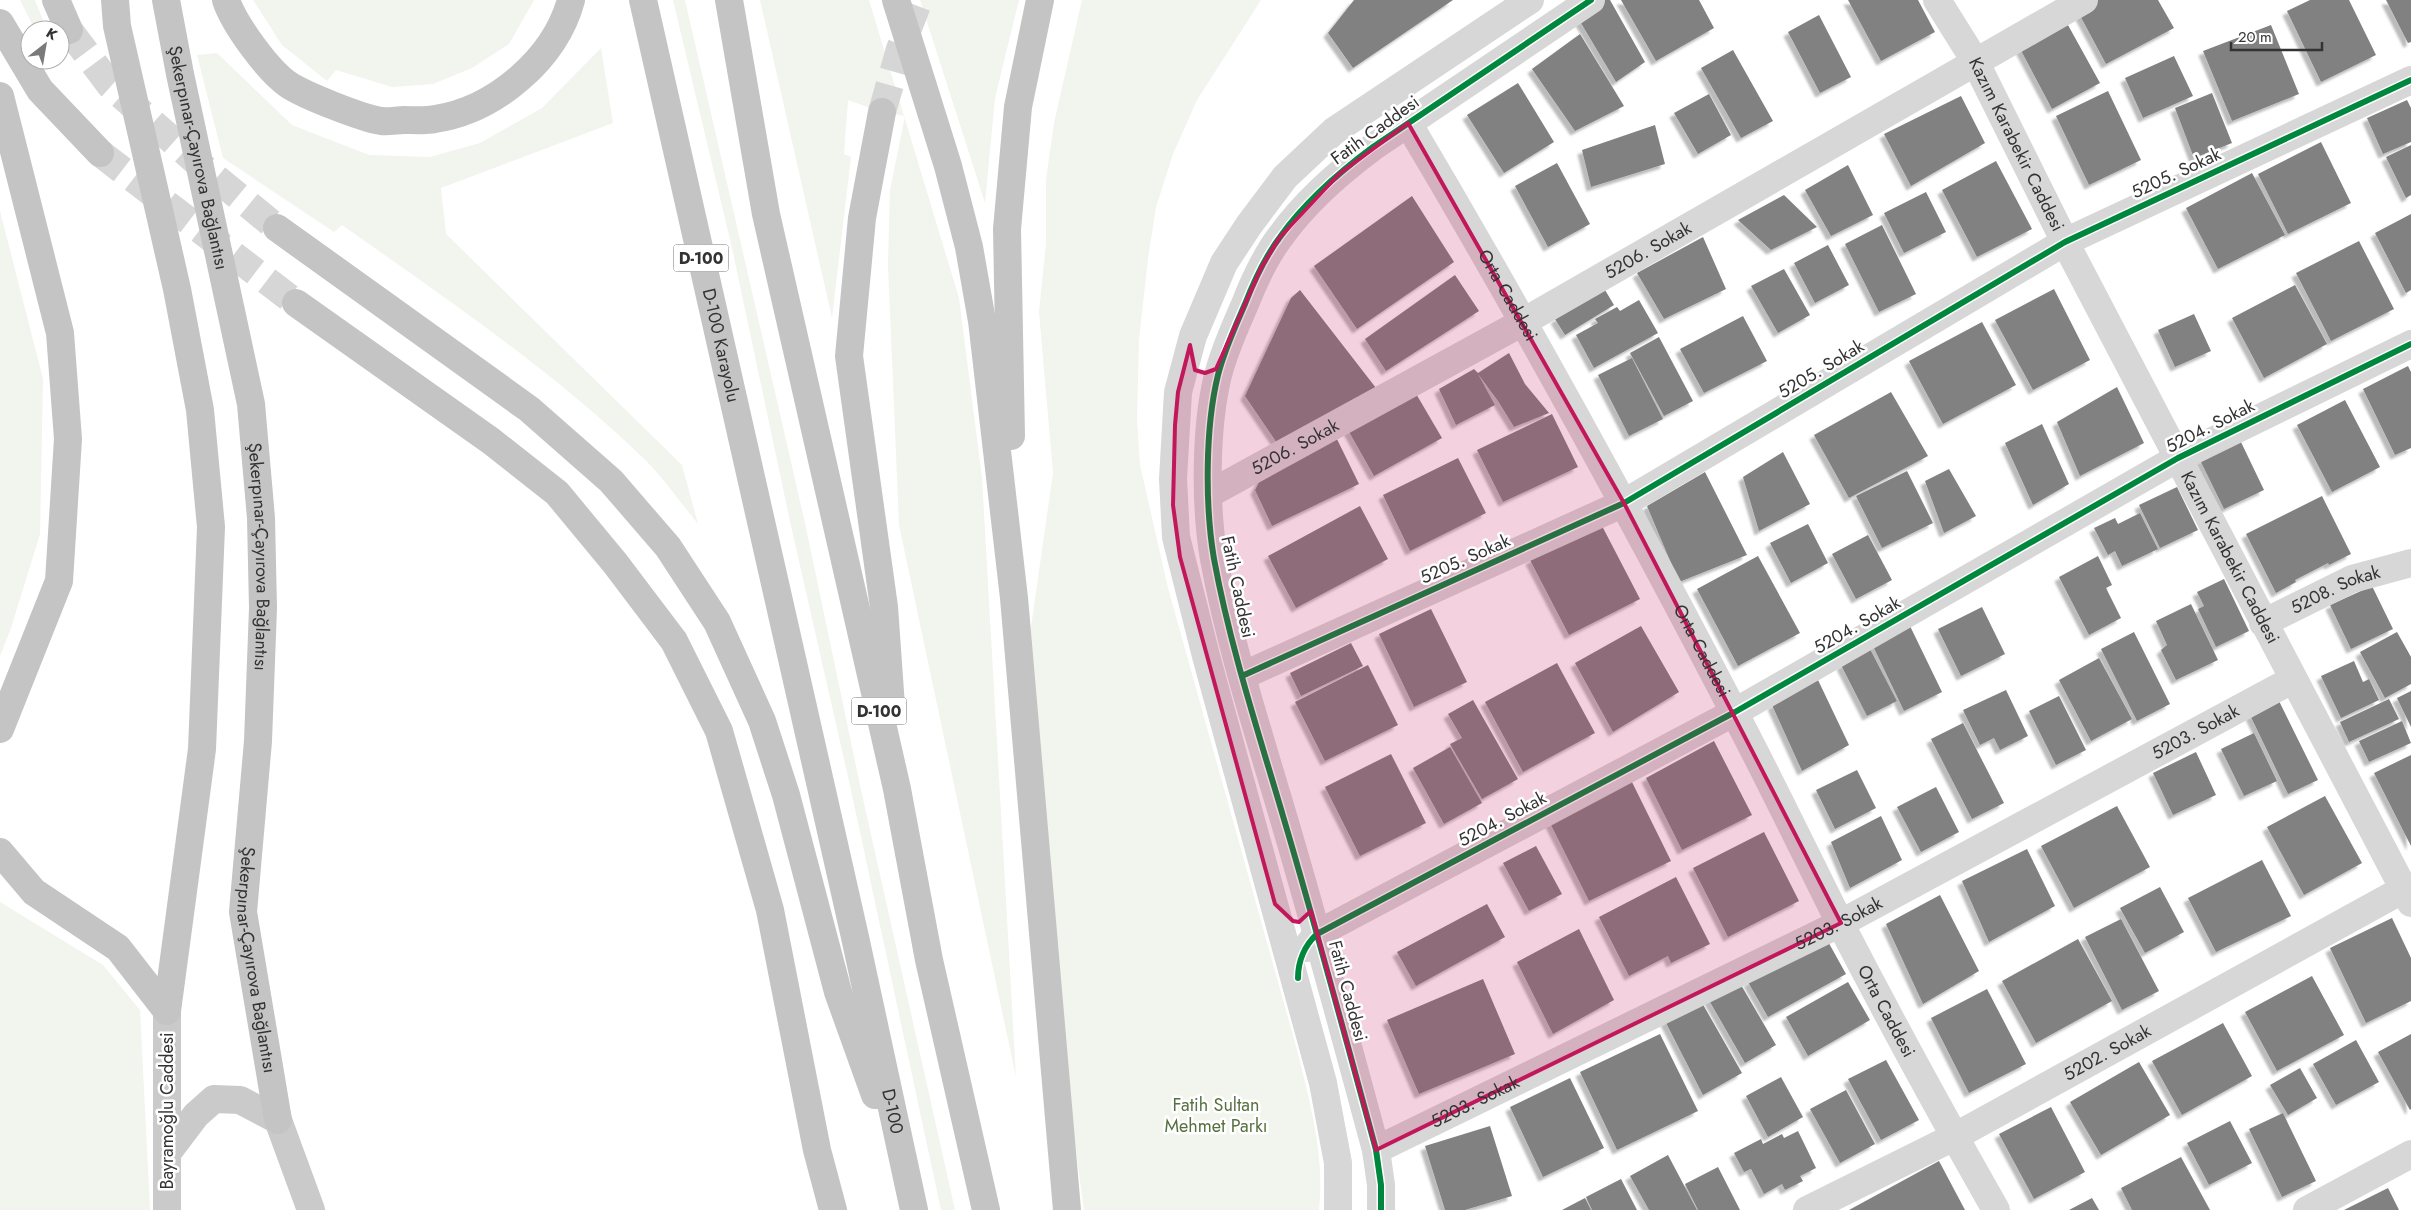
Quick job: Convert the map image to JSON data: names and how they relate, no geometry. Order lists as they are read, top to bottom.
{
  "streets": {
    "highway": ["Şekerpınar-Çayırova Bağlantısı", "D-100", "D-100 Karayolu"],
    "main road": ["Bayramoğlu Caddesi"],
    "street": [
      "Fatih Caddesi",
      "Kazım Karabekir Caddesi",
      "5205. Sokak",
      "5206. Sokak",
      "Orta Caddesi",
      "5204. Sokak",
      "5208. Sokak",
      "5203. Sokak",
      "5202. Sokak"
    ]
  },
  "crossings": [
    ["Fatih Caddesi", "5205. Sokak"],
    ["Fatih Caddesi", "5206. Sokak"],
    ["Fatih Caddesi", "Orta Caddesi"],
    ["Fatih Caddesi", "5204. Sokak"],
    ["Fatih Caddesi", "5203. Sokak"],
    ["Kazım Karabekir Caddesi", "5205. Sokak"],
    ["Kazım Karabekir Caddesi", "5206. Sokak"],
    ["Kazım Karabekir Caddesi", "5204. Sokak"],
    ["Kazım Karabekir Caddesi", "5208. Sokak"],
    ["Kazım Karabekir Caddesi", "5203. Sokak"],
    ["Kazım Karabekir Caddesi", "5202. Sokak"],
    ["5205. Sokak", "Orta Caddesi"],
    ["5206. Sokak", "Orta Caddesi"],
    ["D-100", "D-100 Karayolu"],
    ["Orta Caddesi", "5204. Sokak"],
    ["Orta Caddesi", "5203. Sokak"],
    ["Orta Caddesi", "5202. Sokak"]
  ],
  "parks": ["Fatih Sultan Mehmet Parkı"],
  "scale_bar": "20 m",
  "north": "top right"
}
